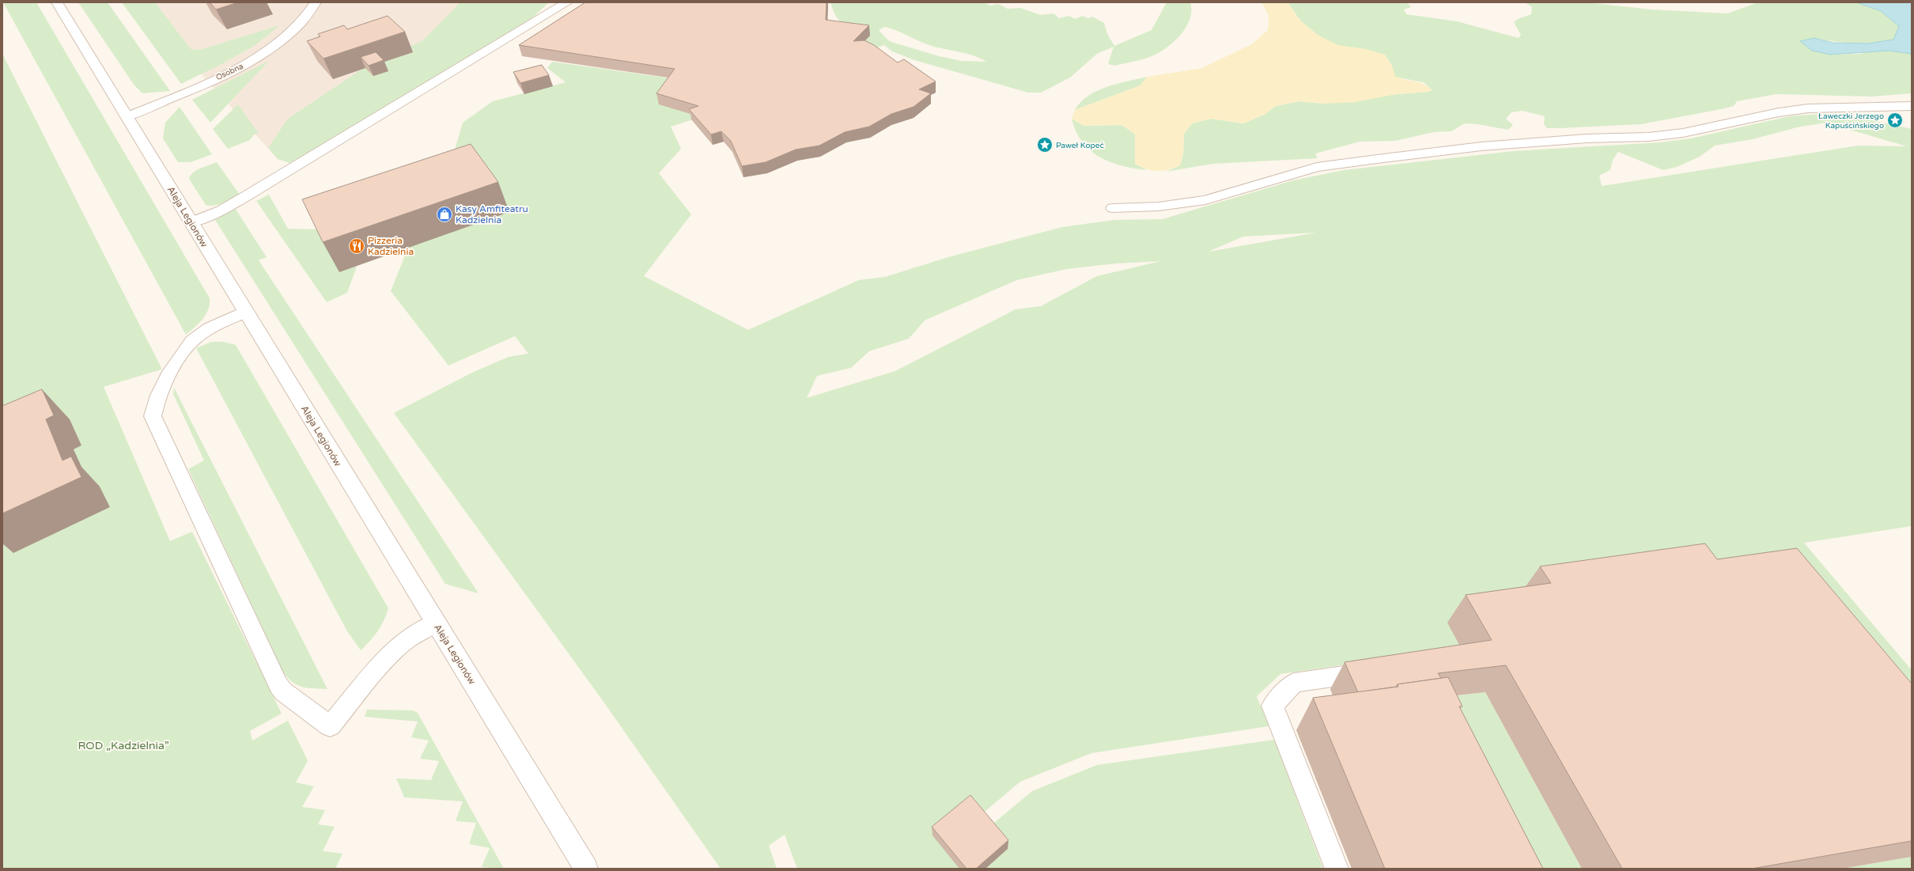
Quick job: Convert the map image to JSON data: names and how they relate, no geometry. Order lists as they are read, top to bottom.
{
  "streets": {
    "street": ["Osobna", "Aleja Legionów"]
  },
  "crossings": [
    ["Osobna", "Aleja Legionów"]
  ],
  "parks": ["ROD „Kadzielnia”"],
  "places": {
    "place": ["Ławeczki Jerzego Kapuścińskiego", "Paweł Kopeć"],
    "shop": ["Kasy Amfiteatru Kadzielnia"],
    "restaurant": ["Pizzeria Kadzielnia"]
  }
}
